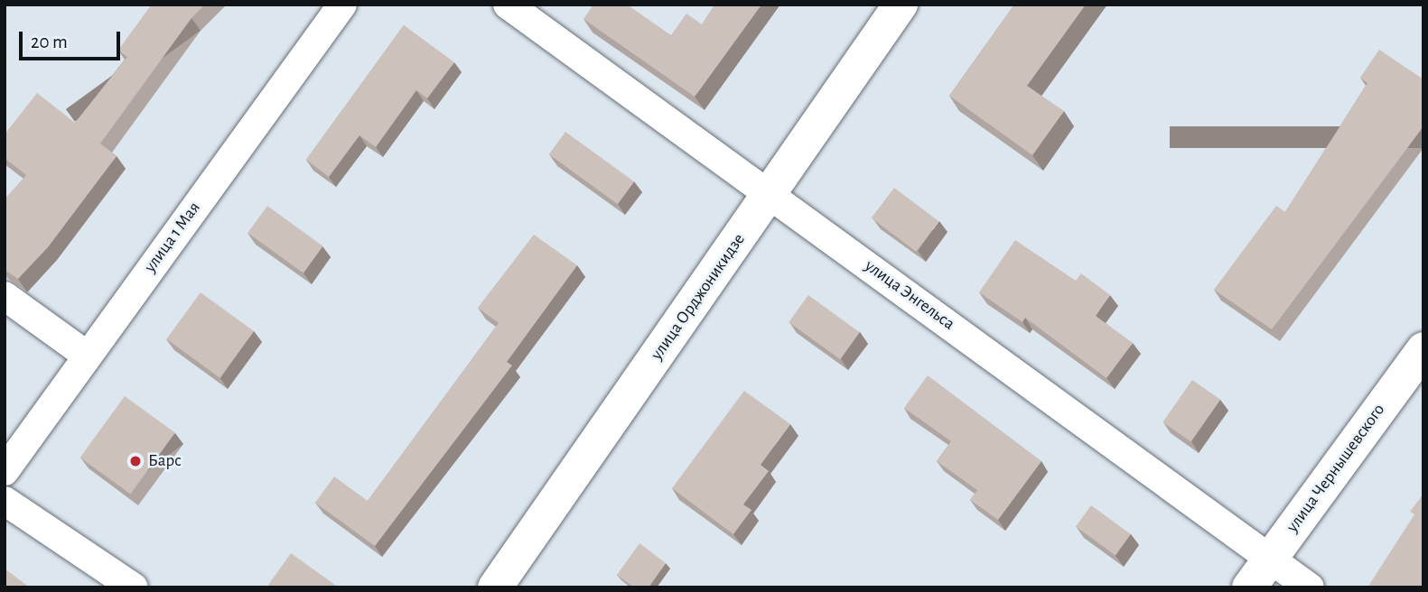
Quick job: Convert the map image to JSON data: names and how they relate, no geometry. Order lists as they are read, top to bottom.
{
  "streets": {
    "main road": ["улица Орджоникидзе", "улица Чернышевского"],
    "street": ["улица 1 Мая", "улица Энгельса"]
  },
  "crossings": [
    ["улица Энгельса", "улица Орджоникидзе"],
    ["улица Энгельса", "улица Чернышевского"]
  ],
  "places": ["Барс"],
  "scale_bar": "20 m"
}
